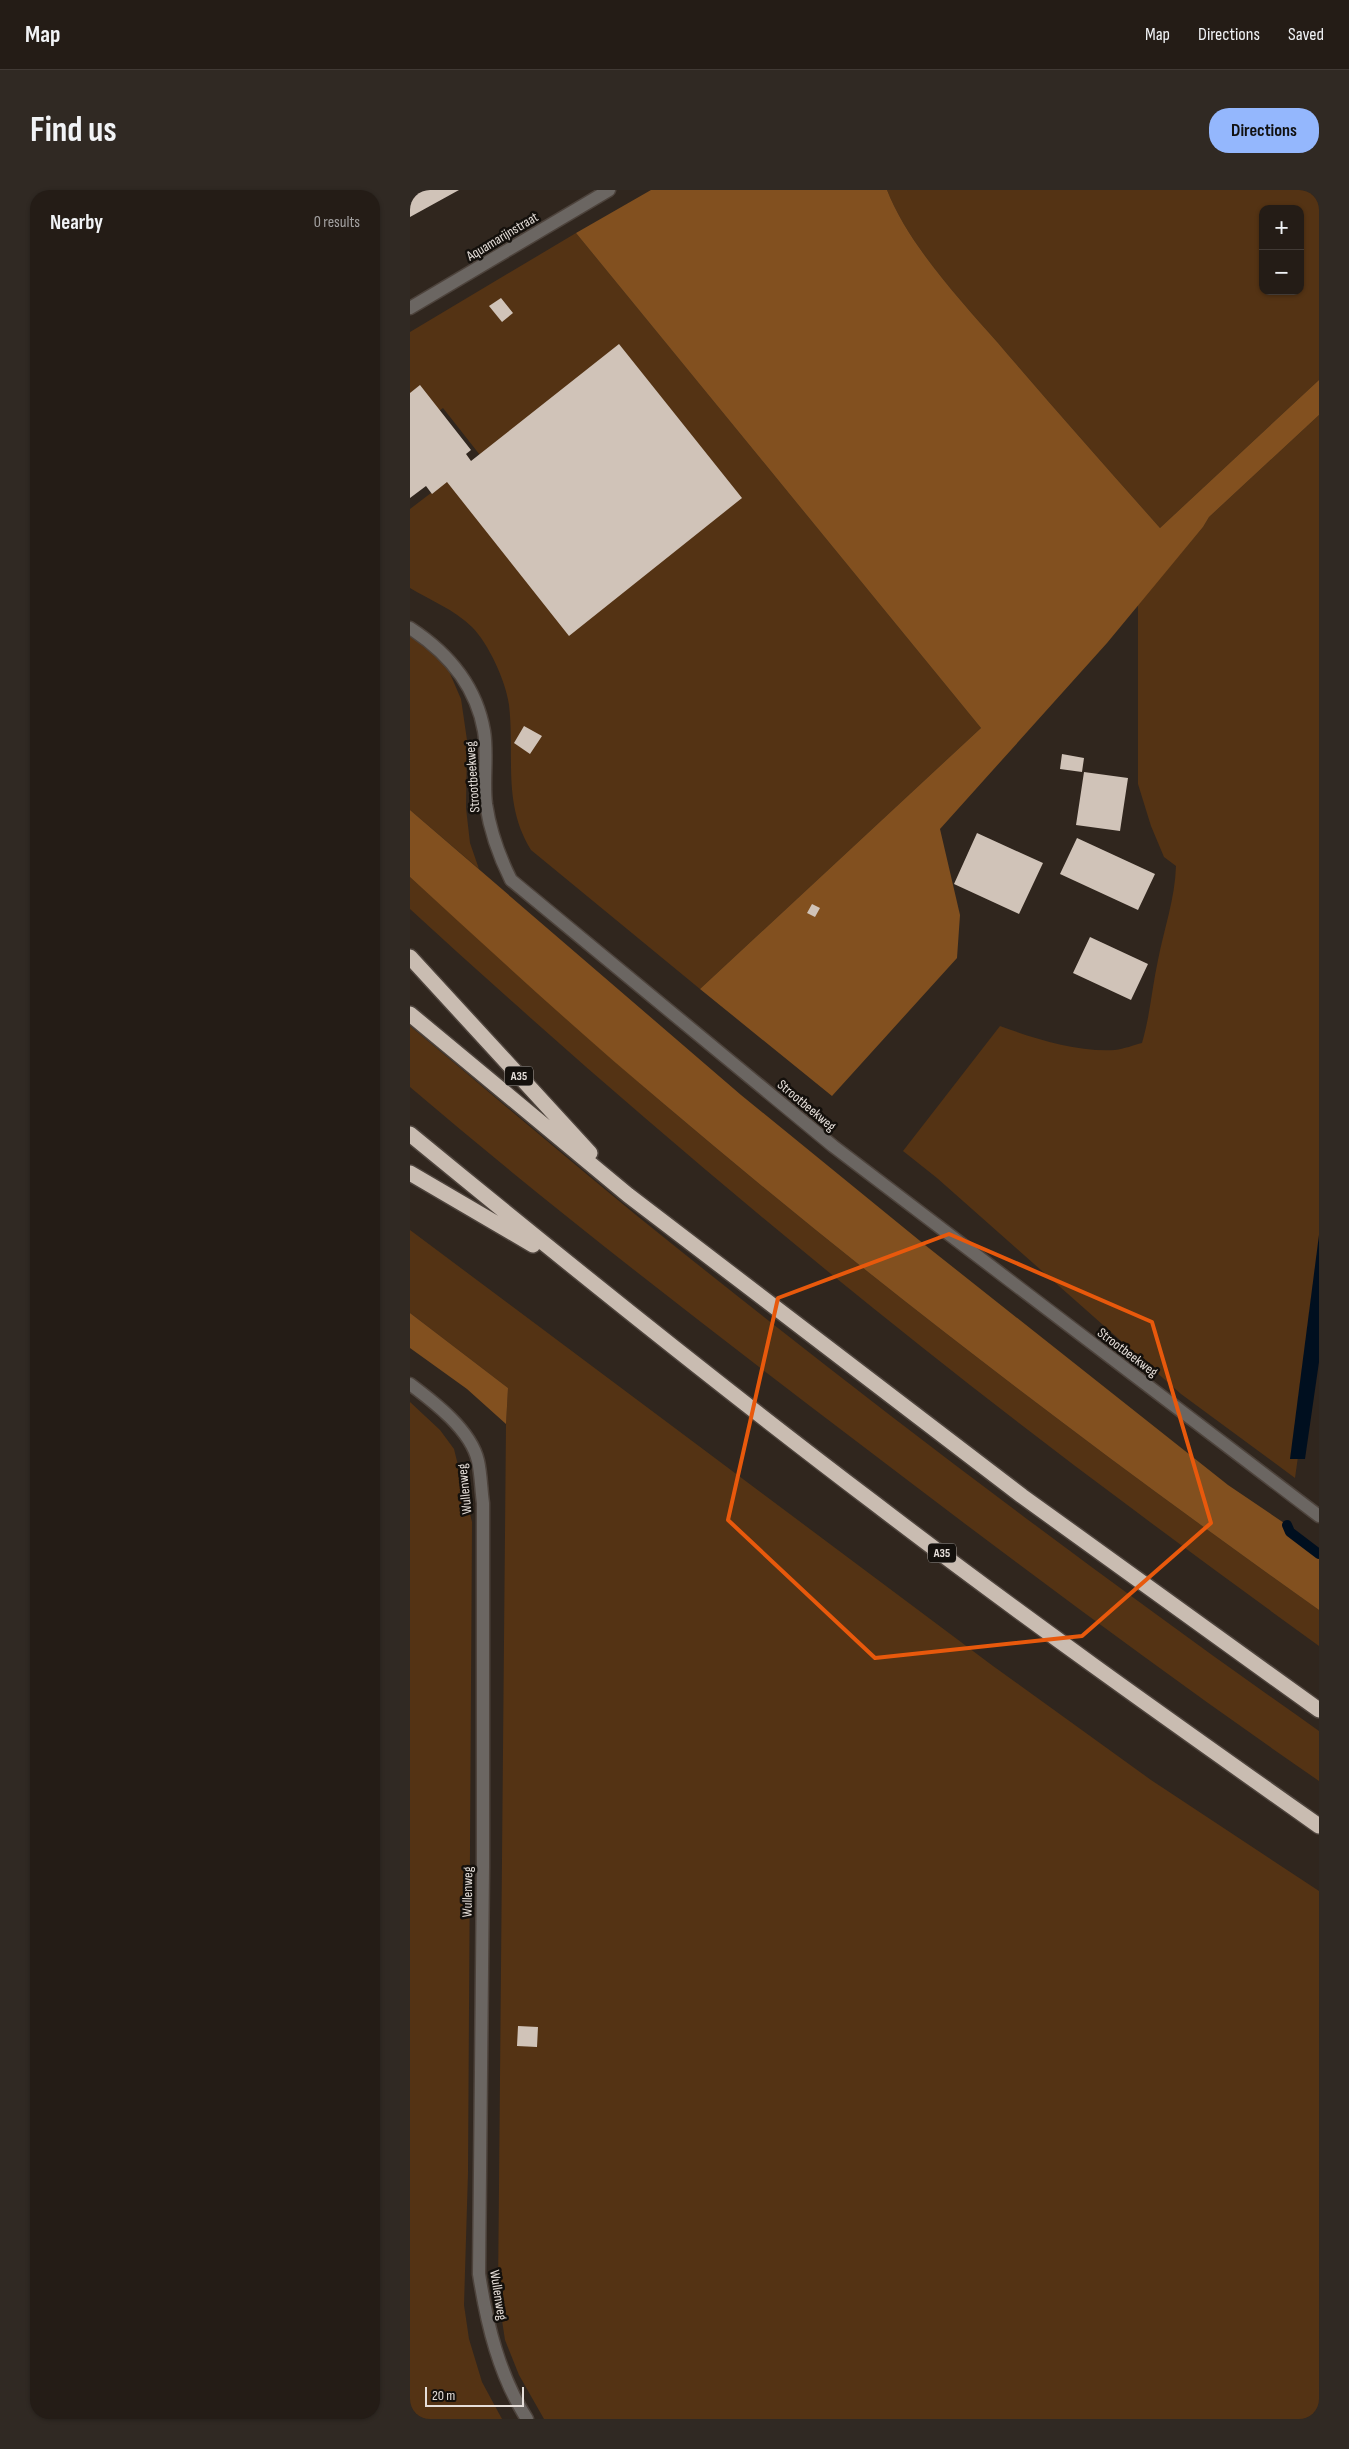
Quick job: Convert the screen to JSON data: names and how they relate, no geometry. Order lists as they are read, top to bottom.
{
  "streets": {
    "highway": ["A35"],
    "street": ["Aquamarijnstraat", "Strootbeekweg", "Wullenweg"]
  },
  "scale_bar": "20 m",
  "page": {
    "header": "Map",
    "nav": ["Map", "Directions", "Saved"],
    "buttons": "Directions",
    "title": "Find us",
    "heading": ["Nearby", "0 results"],
    "map_buttons": ["+", "−"],
    "scale": "20 m"
  }
}
